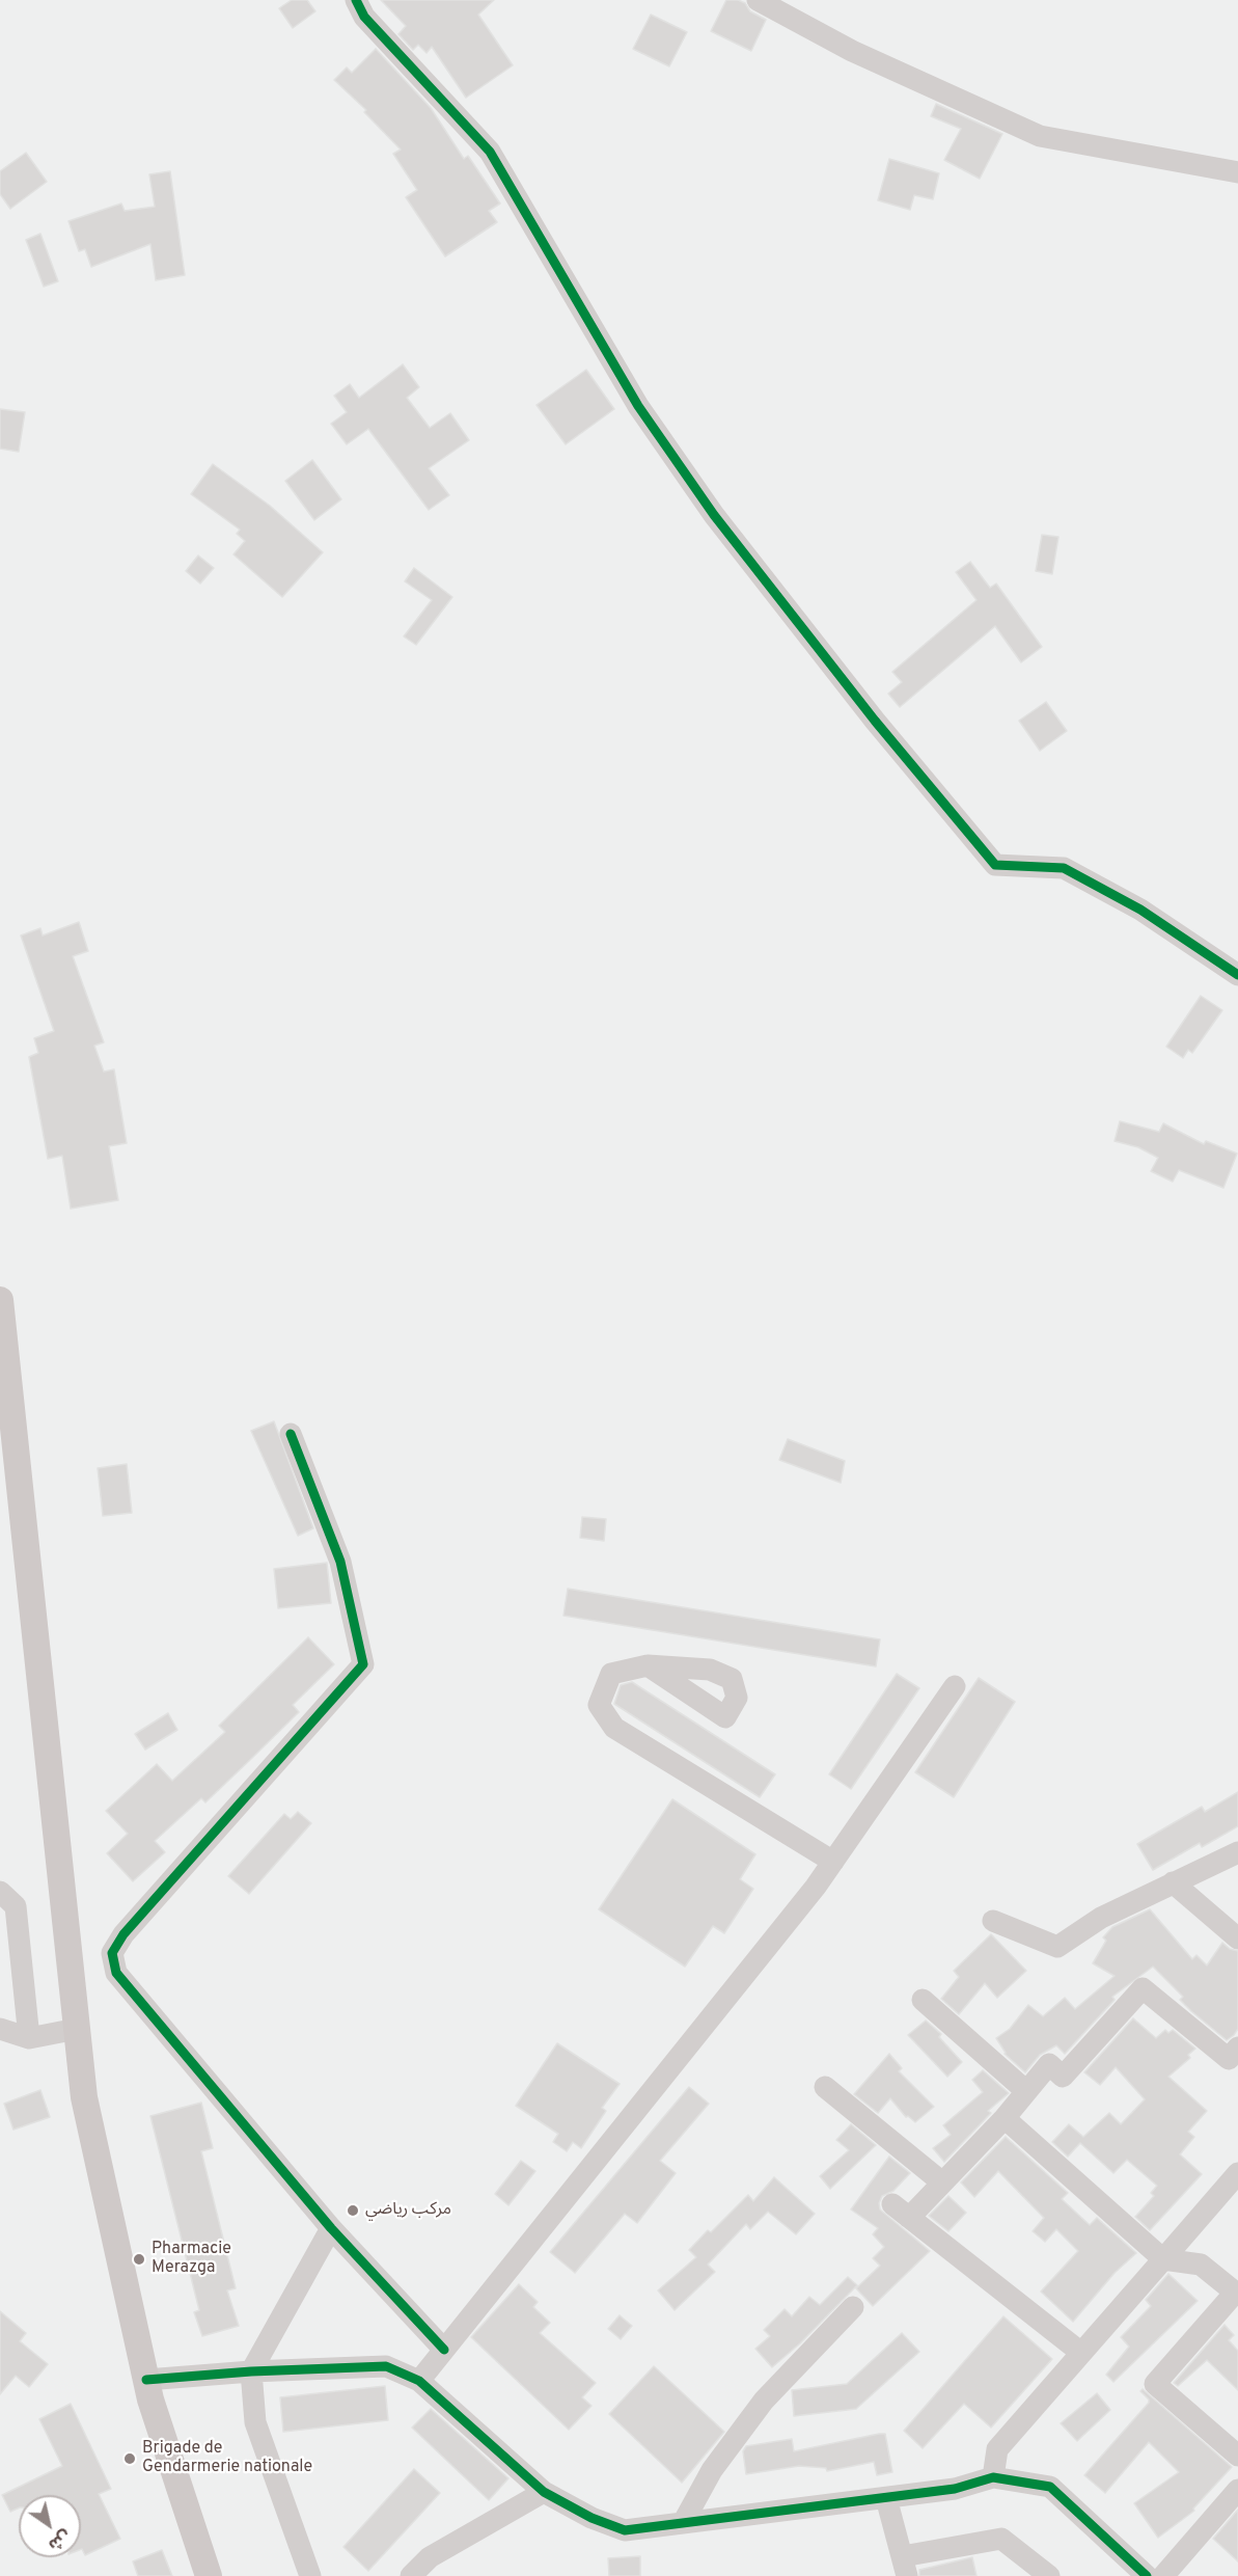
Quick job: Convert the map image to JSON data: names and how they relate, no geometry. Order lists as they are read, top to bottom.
{
  "places": ["مركب رياضي", "Pharmacie Merazga", "Brigade de Gendarmerie nationale"],
  "north": "bottom right"
}
